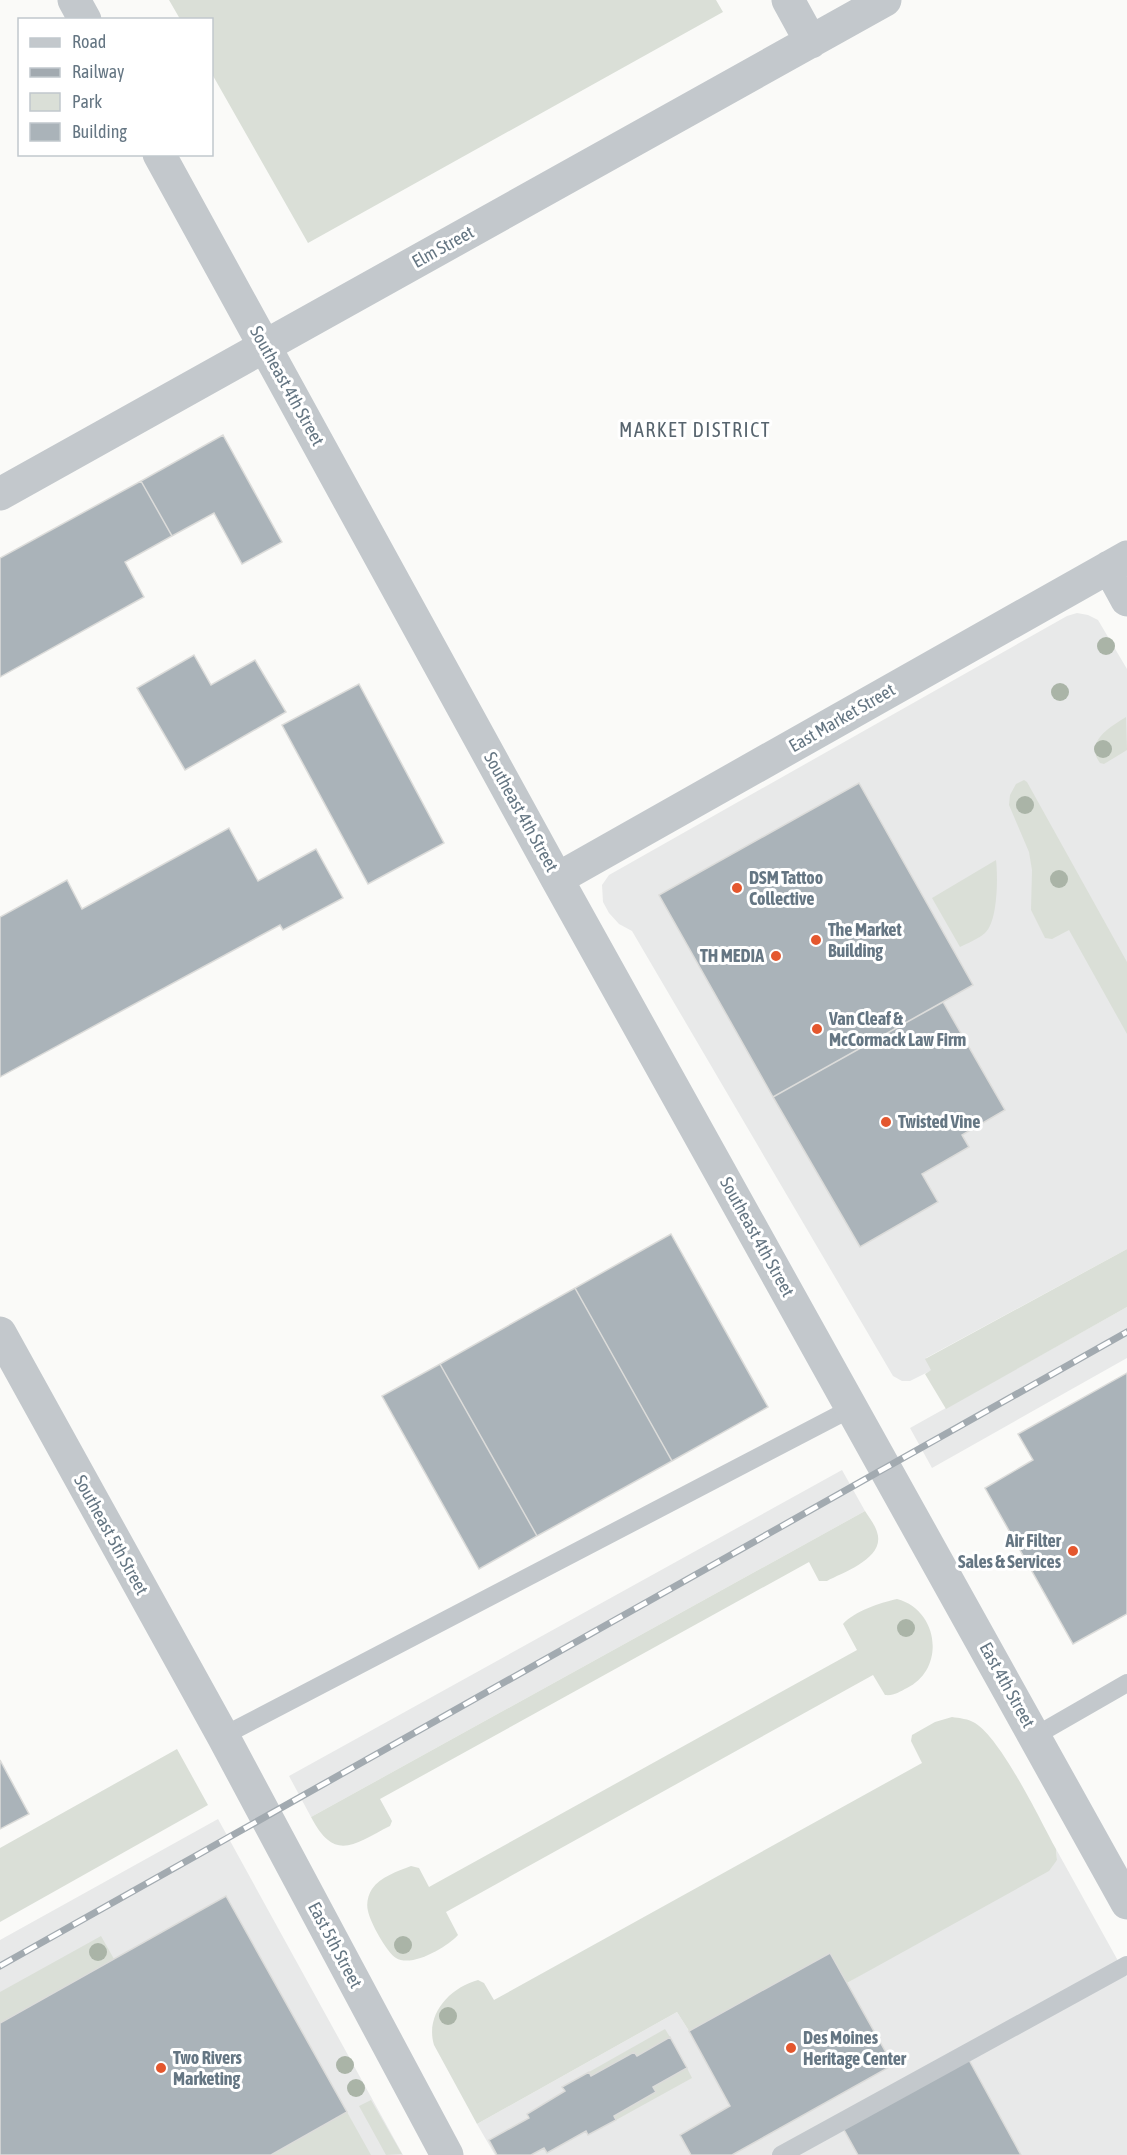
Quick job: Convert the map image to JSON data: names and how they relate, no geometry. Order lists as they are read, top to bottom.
{
  "streets": {
    "street": [
      "Elm Street",
      "Southeast 4th Street",
      "East Market Street",
      "Southeast 5th Street",
      "East 4th Street",
      "East 5th Street"
    ]
  },
  "crossings": [
    ["Elm Street", "Southeast 4th Street"],
    ["Southeast 4th Street", "East Market Street"],
    ["Southeast 4th Street", "East 4th Street"],
    ["Southeast 5th Street", "East 5th Street"]
  ],
  "districts": ["MARKET DISTRICT"],
  "places": [
    "DSM Tattoo Collective",
    "The Market Building",
    "TH MEDIA",
    "Van Cleaf & McCormack Law Firm",
    "Twisted Vine",
    "Air Filter Sales & Services",
    "Des Moines Heritage Center",
    "Two Rivers Marketing"
  ],
  "legend": [
    "Road",
    "Railway",
    "Park",
    "Building"
  ]
}
